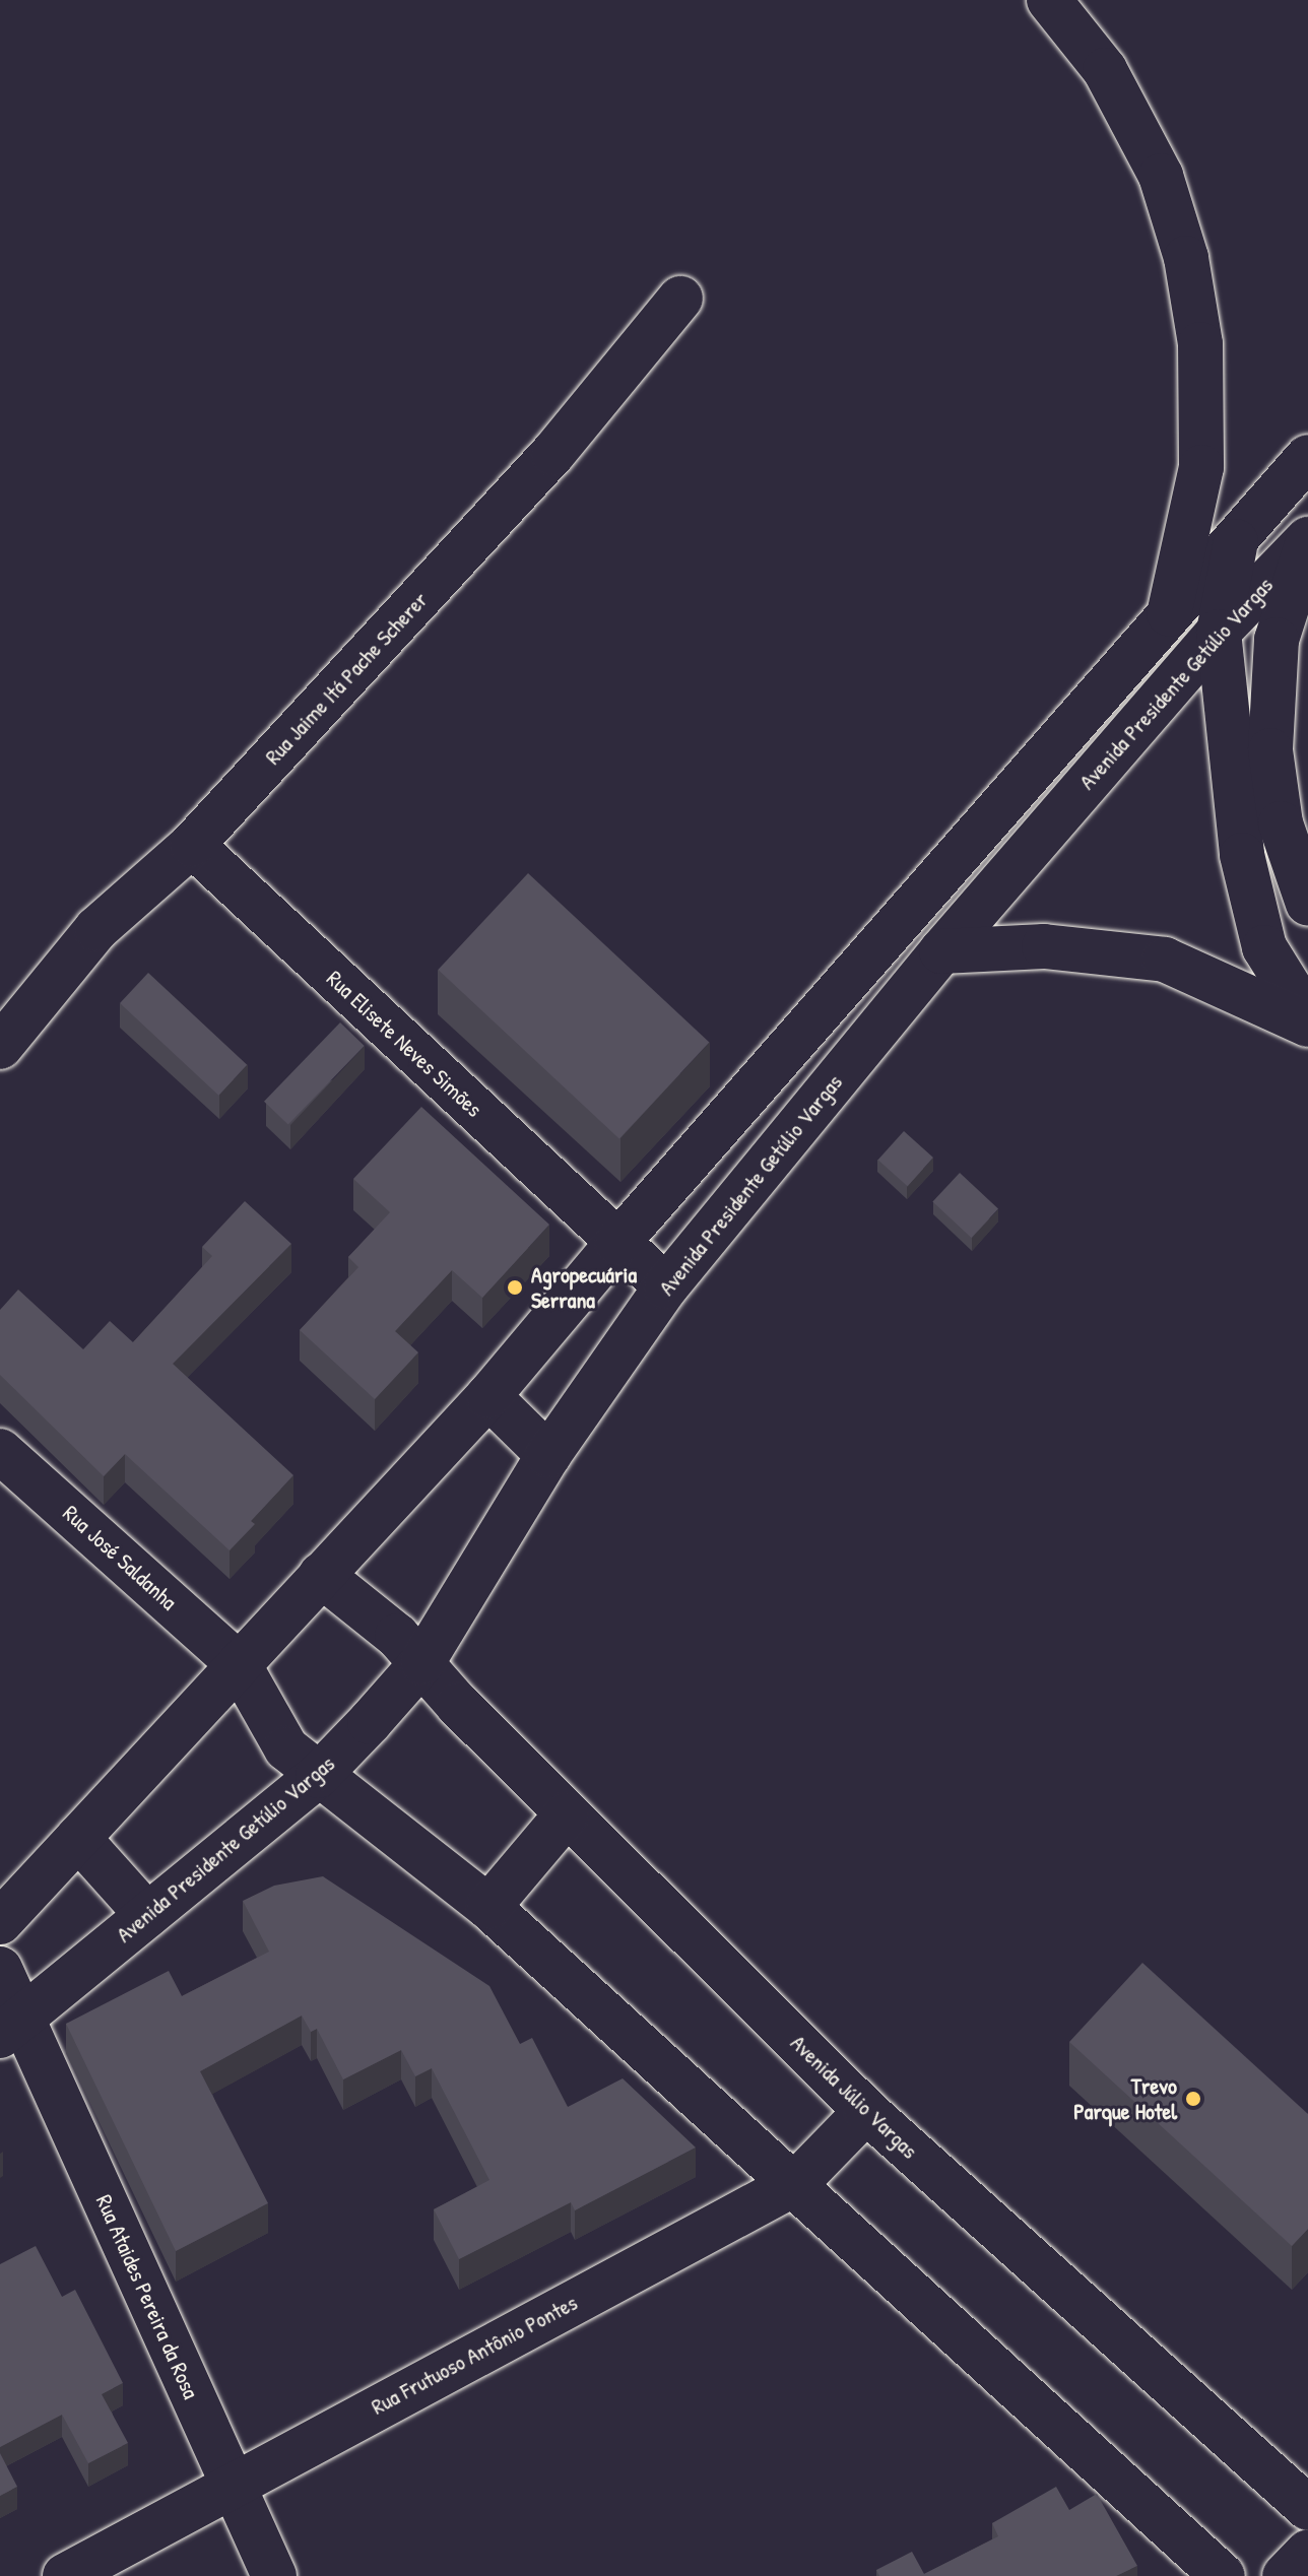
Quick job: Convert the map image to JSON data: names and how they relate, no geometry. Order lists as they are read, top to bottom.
{
  "streets": {
    "main road": [
      "Rua Jaime Itá Pache Scherer",
      "Avenida Presidente Getúlio Vargas",
      "Rua Elisete Neves Simões",
      "Rua José Saldanha",
      "Avenida Júlio Vargas",
      "Rua Ataides Pereira da Rosa",
      "Rua Frutuoso Antônio Pontes"
    ]
  },
  "crossings": [
    ["Rua Jaime Itá Pache Scherer", "Rua Elisete Neves Simões"],
    ["Avenida Presidente Getúlio Vargas", "Rua Elisete Neves Simões"],
    ["Avenida Presidente Getúlio Vargas", "Rua José Saldanha"],
    ["Avenida Presidente Getúlio Vargas", "Avenida Júlio Vargas"],
    ["Avenida Presidente Getúlio Vargas", "Rua Ataides Pereira da Rosa"],
    ["Avenida Júlio Vargas", "Rua Frutuoso Antônio Pontes"],
    ["Rua Ataides Pereira da Rosa", "Rua Frutuoso Antônio Pontes"]
  ],
  "places": ["Agropecuária Serrana", "Trevo Parque Hotel"]
}
